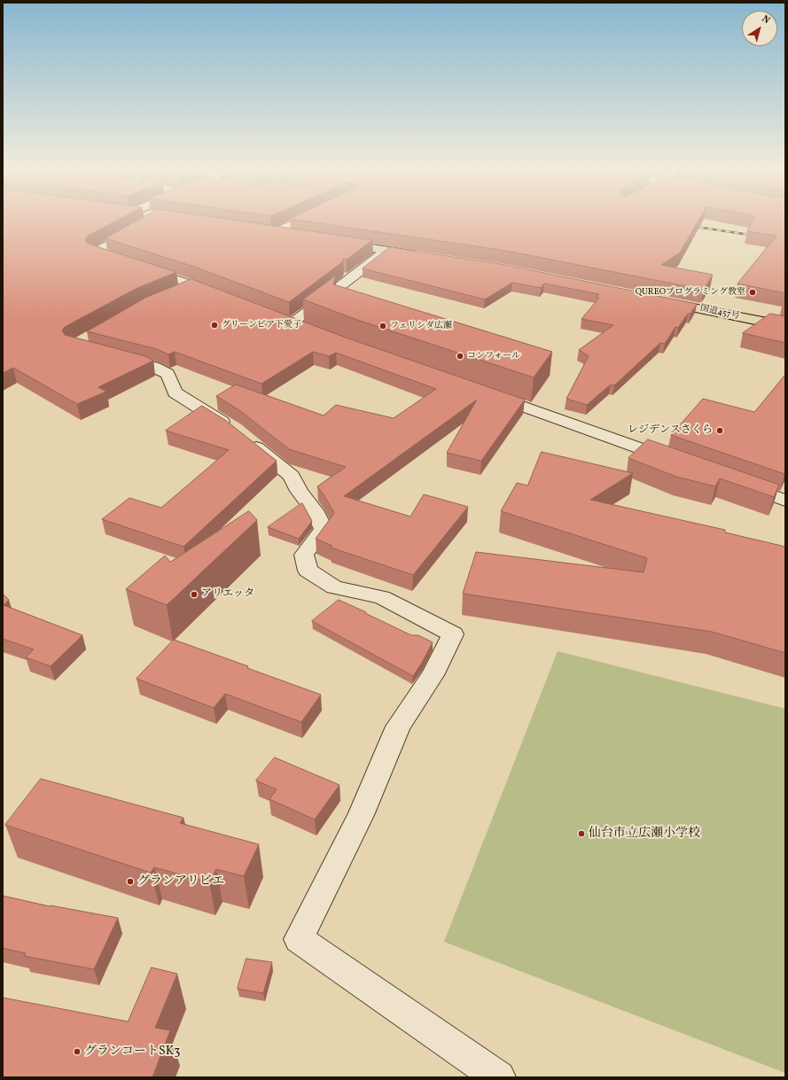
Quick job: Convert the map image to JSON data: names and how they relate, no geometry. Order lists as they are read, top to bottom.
{
  "streets": {
    "highway": ["国道457号"]
  },
  "places": [
    "QUREOプログラミング教室",
    "グリーンピア下愛子",
    "フェリシダ広瀬",
    "コンフォール",
    "レジデンスさくら",
    "アリエッタ",
    "仙台市立広瀬小学校",
    "グランアリビエ",
    "グランコートSK3"
  ],
  "north": "top right"
}
